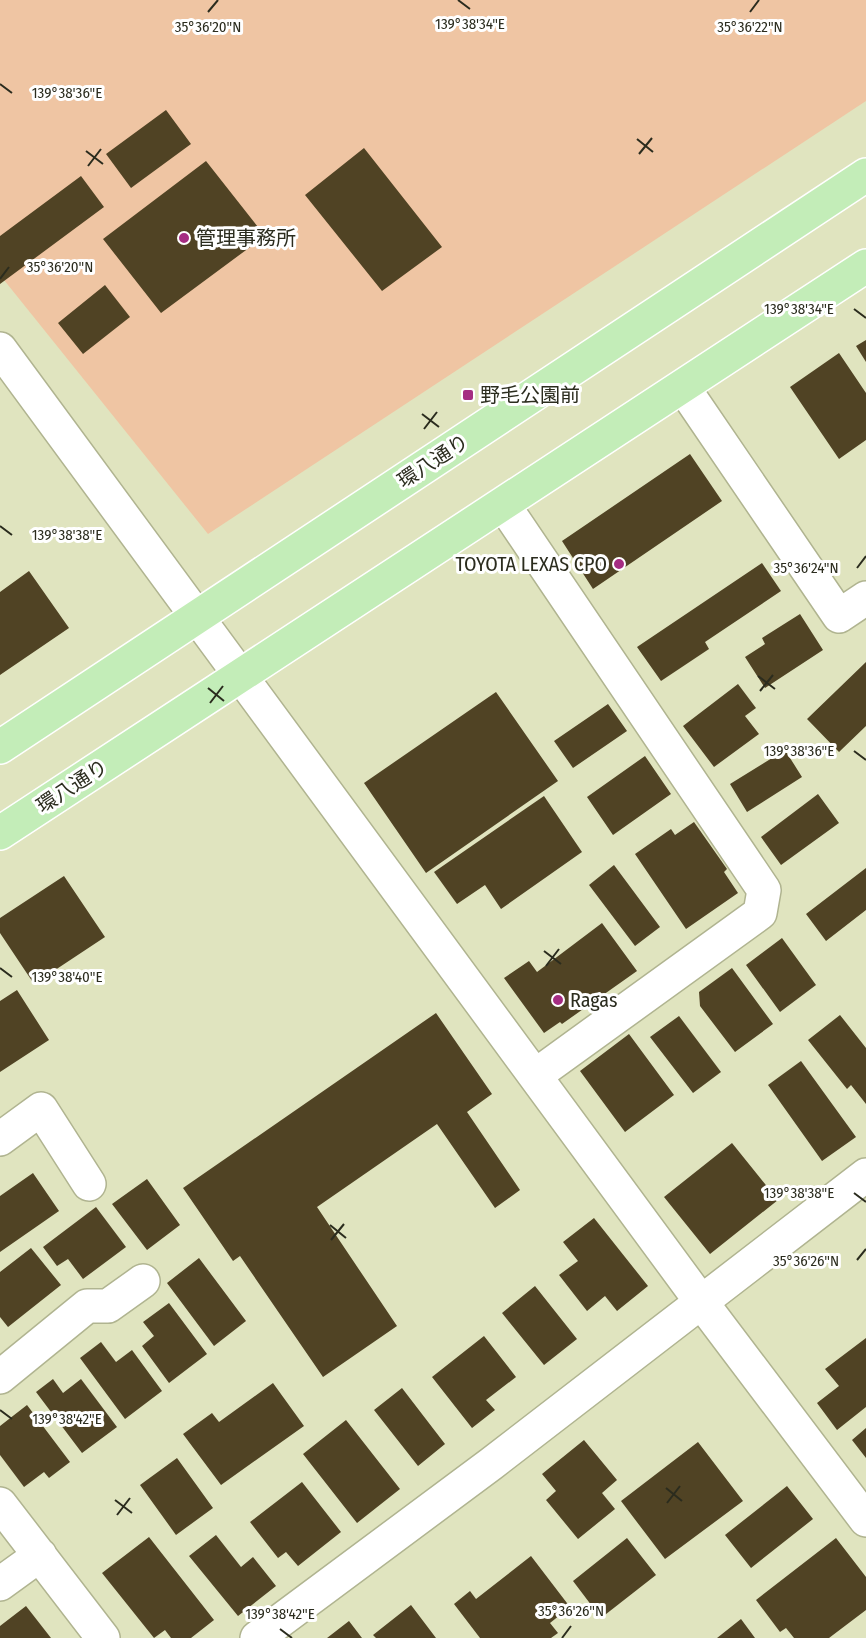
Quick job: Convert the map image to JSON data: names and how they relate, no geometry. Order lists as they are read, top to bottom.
{
  "streets": {
    "main road": ["環八通り"]
  },
  "places": {
    "other": ["管理事務所", "TOYOTA LEXAS CPO", "Ragas"],
    "transit": ["野毛公園前"]
  },
  "coordinates": [
    "139°38'34\"E",
    "35°36'20\"N",
    "35°36'22\"N",
    "139°38'36\"E",
    "139°38'38\"E",
    "35°36'24\"N",
    "139°38'40\"E",
    "35°36'26\"N",
    "139°38'42\"E"
  ]
}
